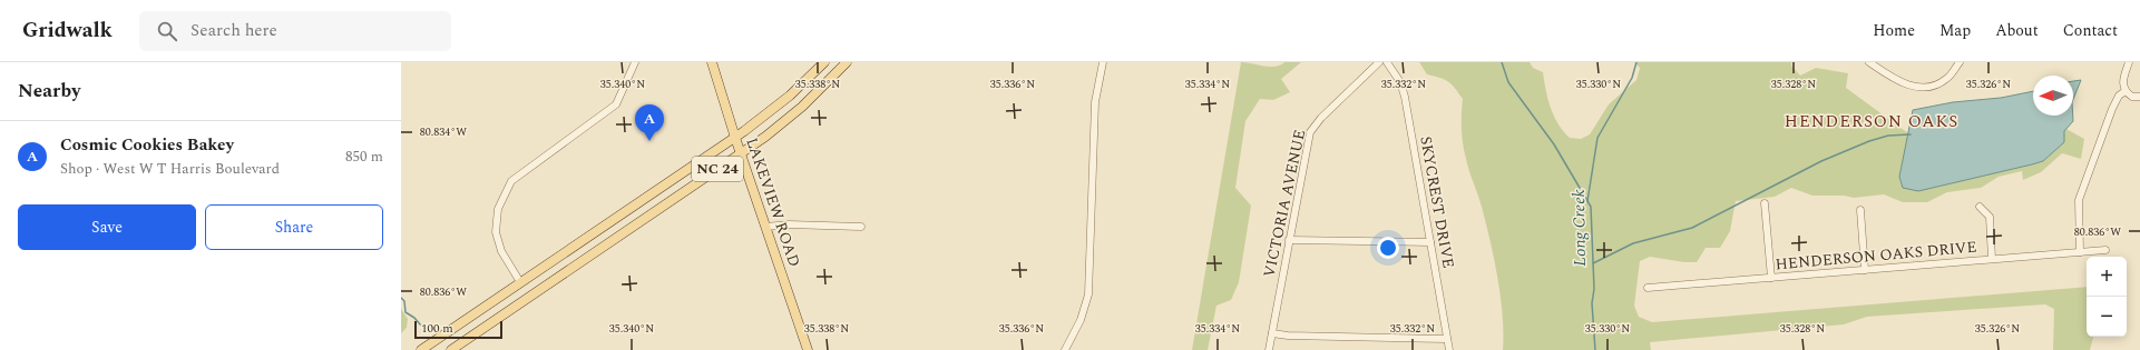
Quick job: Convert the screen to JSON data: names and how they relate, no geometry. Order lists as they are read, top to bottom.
{
  "streets": {
    "main road": ["NC 24", "LAKEVIEW ROAD"],
    "street": ["SKYCREST DRIVE", "VICTORIA AVENUE", "HENDERSON OAKS DRIVE"]
  },
  "crossings": [
    ["NC 24", "LAKEVIEW ROAD"]
  ],
  "districts": ["HENDERSON OAKS"],
  "water": ["Long Creek"],
  "scale_bar": "100 m",
  "north": "left",
  "page": {
    "header": "Gridwalk",
    "search": "Search here",
    "nav": [
      "Home",
      "Map",
      "About",
      "Contact"
    ],
    "heading": "Nearby",
    "pins": "A",
    "list": [
      {
        "mark": "A",
        "name": "Cosmic Cookies Bakey",
        "note": "Shop · West W T Harris Boulevard",
        "value": "850 m"
      }
    ],
    "buttons": ["Save", "Share"],
    "map_buttons": ["+", "−"],
    "scale": "100 m"
  },
  "coordinates": [
    "35.340°N",
    "35.338°N",
    "35.336°N",
    "35.334°N",
    "35.332°N",
    "35.330°N",
    "35.328°N",
    "35.326°N",
    "80.834°W",
    "80.836°W"
  ]
}
